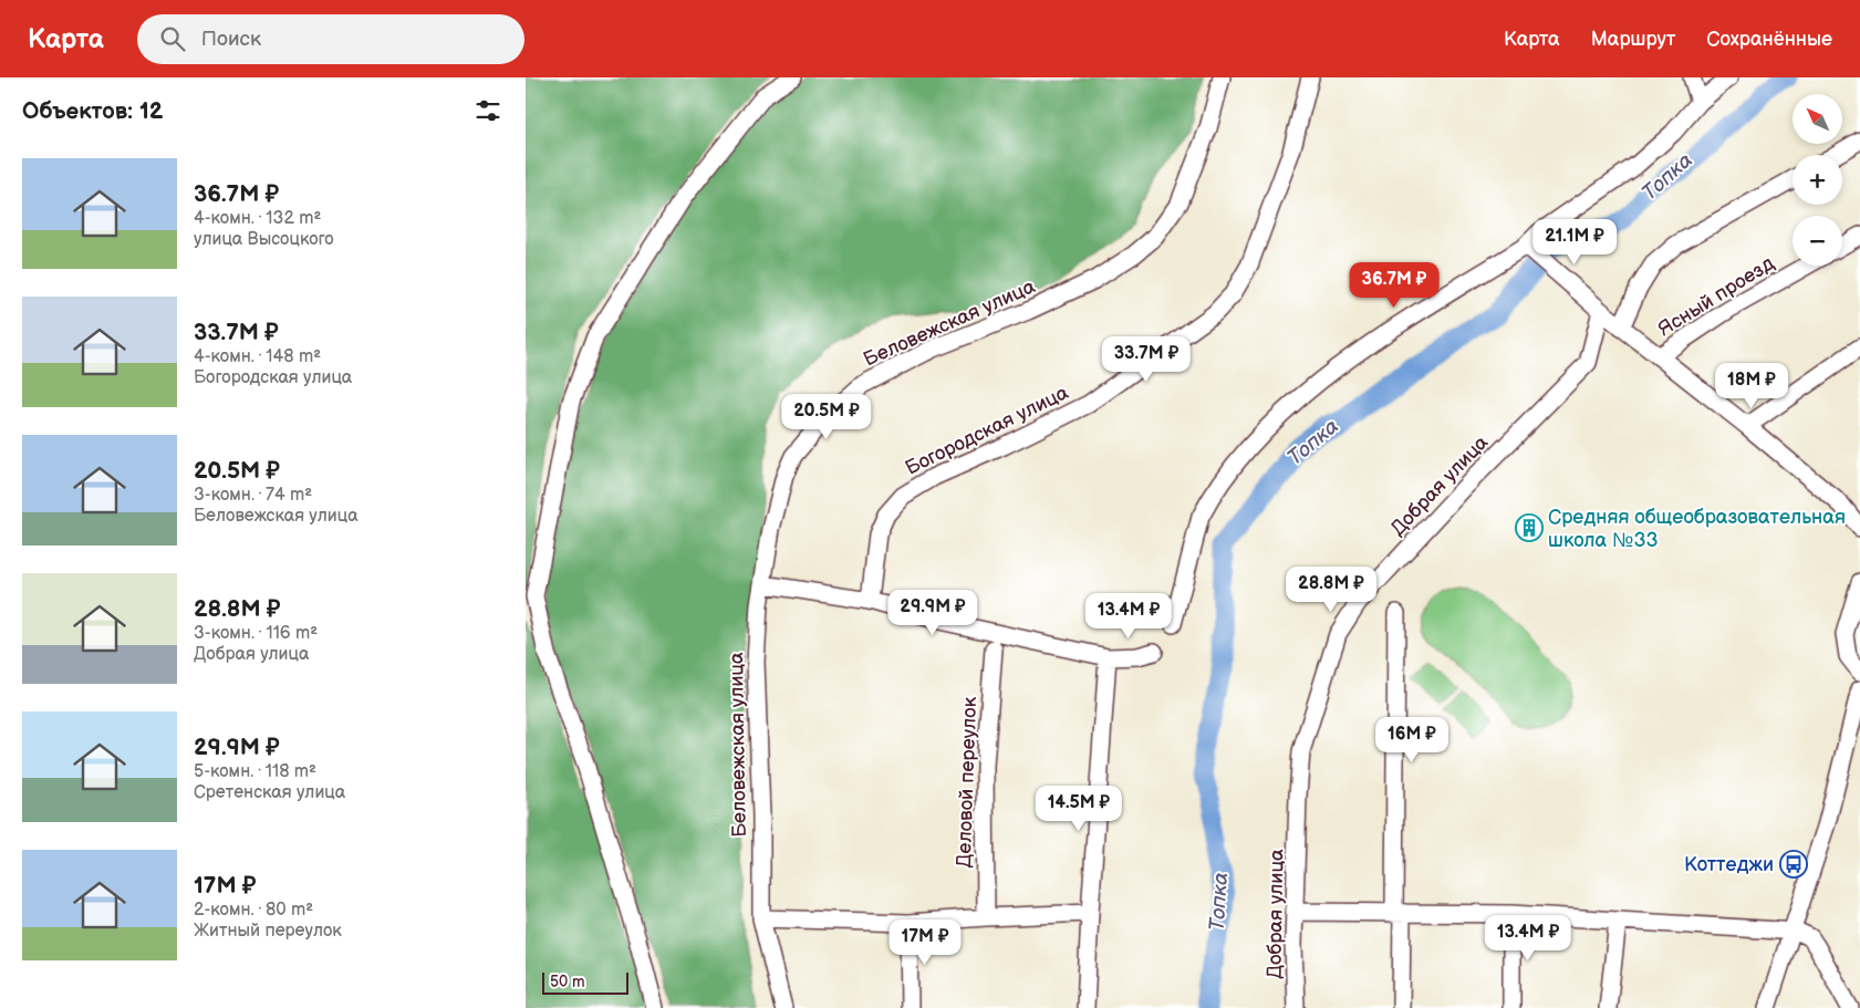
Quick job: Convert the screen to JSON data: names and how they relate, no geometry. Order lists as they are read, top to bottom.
{
  "streets": {
    "street": [
      "Ясный проезд",
      "Беловежская улица",
      "Богородская улица",
      "Добрая улица",
      "Деловой переулок"
    ]
  },
  "water": ["Топка"],
  "places": {
    "building": ["Средняя общеобразовательная школа №33"],
    "bus stop": ["Коттеджи"]
  },
  "scale_bar": "50 m",
  "north": "top left",
  "page": {
    "header": "Карта",
    "search": "Поиск",
    "nav": ["Карта", "Маршрут", "Сохранённые"],
    "heading": "Объектов: 12",
    "map_buttons": ["+", "−"],
    "list": [
      {
        "name": "36.7M ₽",
        "note": "4-комн. · 132 m² · улица Высоцкого"
      },
      {
        "name": "33.7M ₽",
        "note": "4-комн. · 148 m² · Богородская улица"
      },
      {
        "name": "20.5M ₽",
        "note": "3-комн. · 74 m² · Беловежская улица"
      },
      {
        "name": "28.8M ₽",
        "note": "3-комн. · 116 m² · Добрая улица"
      },
      {
        "name": "29.9M ₽",
        "note": "5-комн. · 118 m² · Сретенская улица"
      },
      {
        "name": "17M ₽",
        "note": "2-комн. · 80 m² · Житный переулок"
      }
    ],
    "price": [
      "21.1M ₽",
      "36.7M ₽",
      "33.7M ₽",
      "18M ₽",
      "20.5M ₽",
      "28.8M ₽",
      "29.9M ₽",
      "13.4M ₽",
      "16M ₽",
      "14.5M ₽",
      "13.4M ₽",
      "17M ₽"
    ],
    "scale": "50 m"
  }
}
